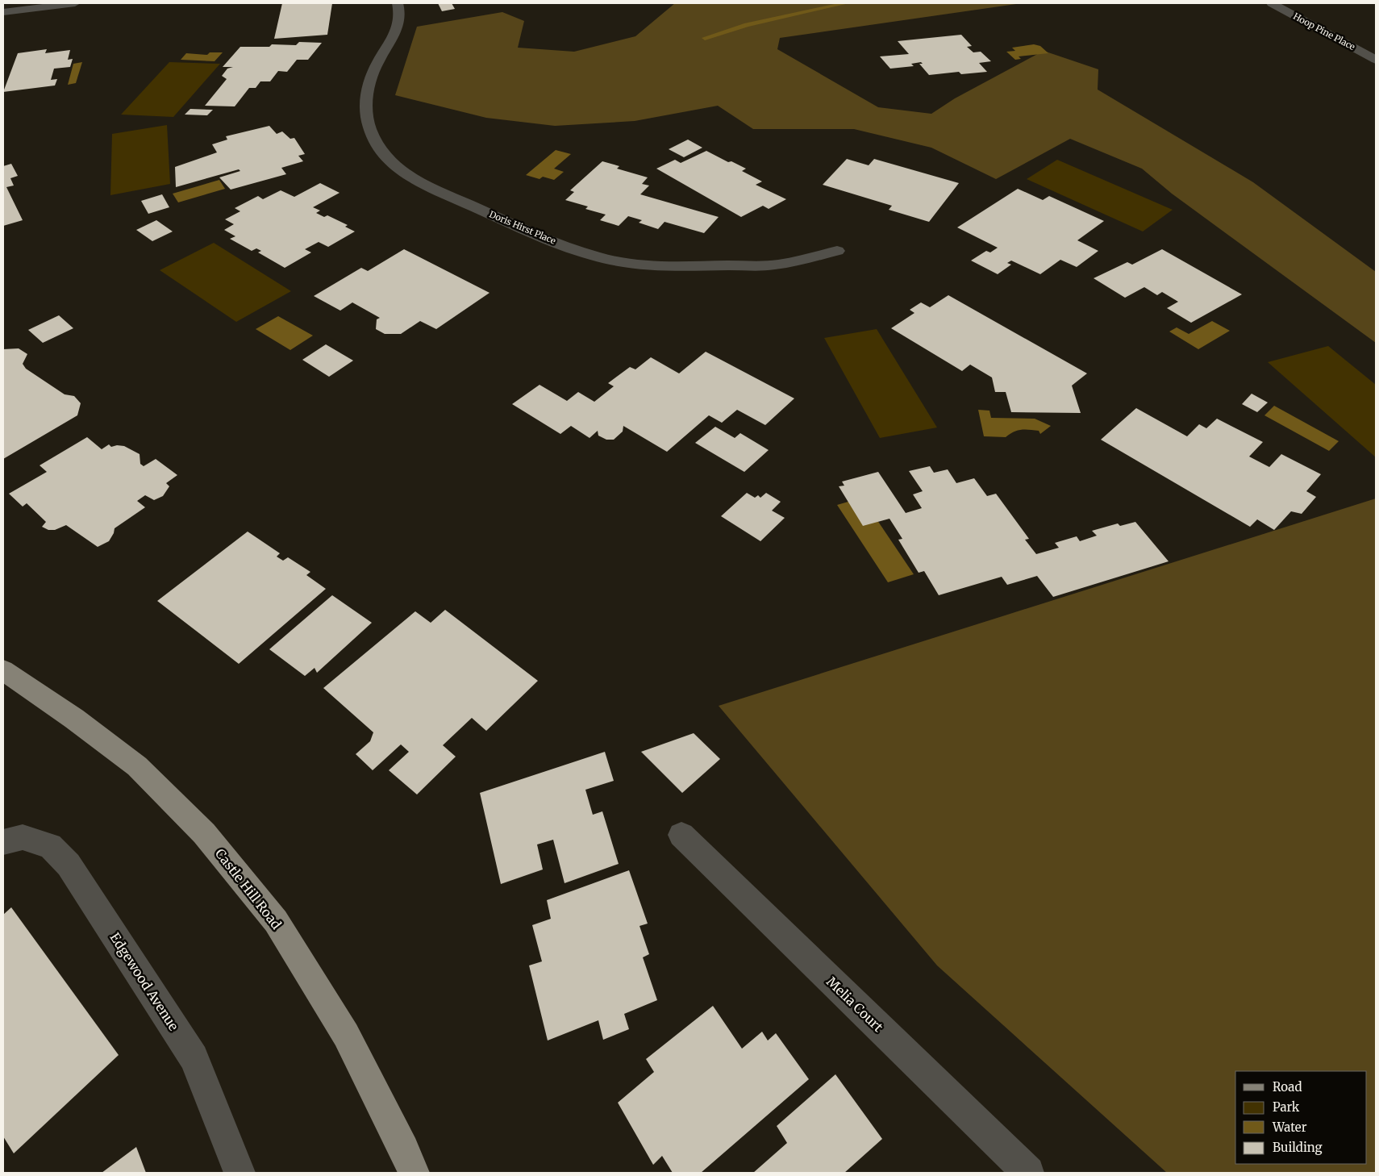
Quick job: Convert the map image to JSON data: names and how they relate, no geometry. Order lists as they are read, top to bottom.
{
  "streets": {
    "main road": ["Castle Hill Road"],
    "street": [
      "Hoop Pine Place",
      "Doris Hirst Place",
      "Edgewood Avenue",
      "Melia Court"
    ]
  },
  "legend": [
    "Road",
    "Park",
    "Water",
    "Building"
  ]
}
